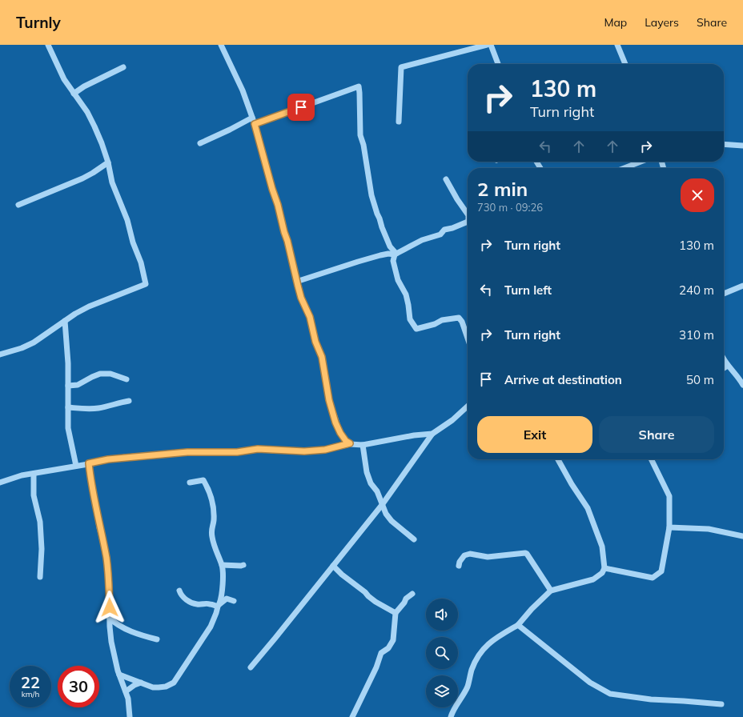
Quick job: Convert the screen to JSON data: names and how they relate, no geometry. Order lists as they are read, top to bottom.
{
  "page": {
    "header": "Turnly",
    "nav": ["Map", "Layers", "Share"],
    "turn": ["130 m", "Turn right"],
    "heading": ["2 min", "730 m · 09:26"],
    "list": [
      {
        "name": "Turn right",
        "value": "130 m"
      },
      {
        "name": "Turn left",
        "value": "240 m"
      },
      {
        "name": "Turn right",
        "value": "310 m"
      },
      {
        "name": "Arrive at destination",
        "value": "50 m"
      }
    ],
    "buttons": ["Exit", "Share"],
    "speed": "22 km/h",
    "limit": "30"
  }
}
